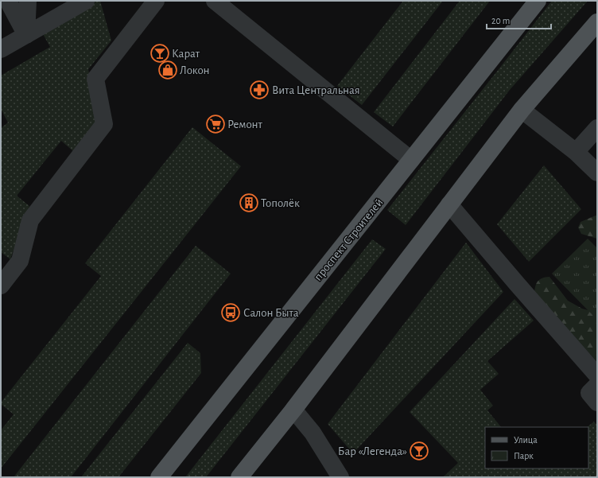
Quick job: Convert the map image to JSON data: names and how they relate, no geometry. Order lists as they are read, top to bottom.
{
  "streets": {
    "main road": ["проспект Строителей"]
  },
  "places": {
    "bar": ["Карат", "Бар «Легенда»"],
    "shop": ["Локон"],
    "pharmacy": ["Вита Центральная"],
    "supermarket": ["Ремонт"],
    "building": ["Тополёк"],
    "bus stop": ["Салон Быта"]
  },
  "legend": ["Улица", "Парк"],
  "scale_bar": "20 m"
}
